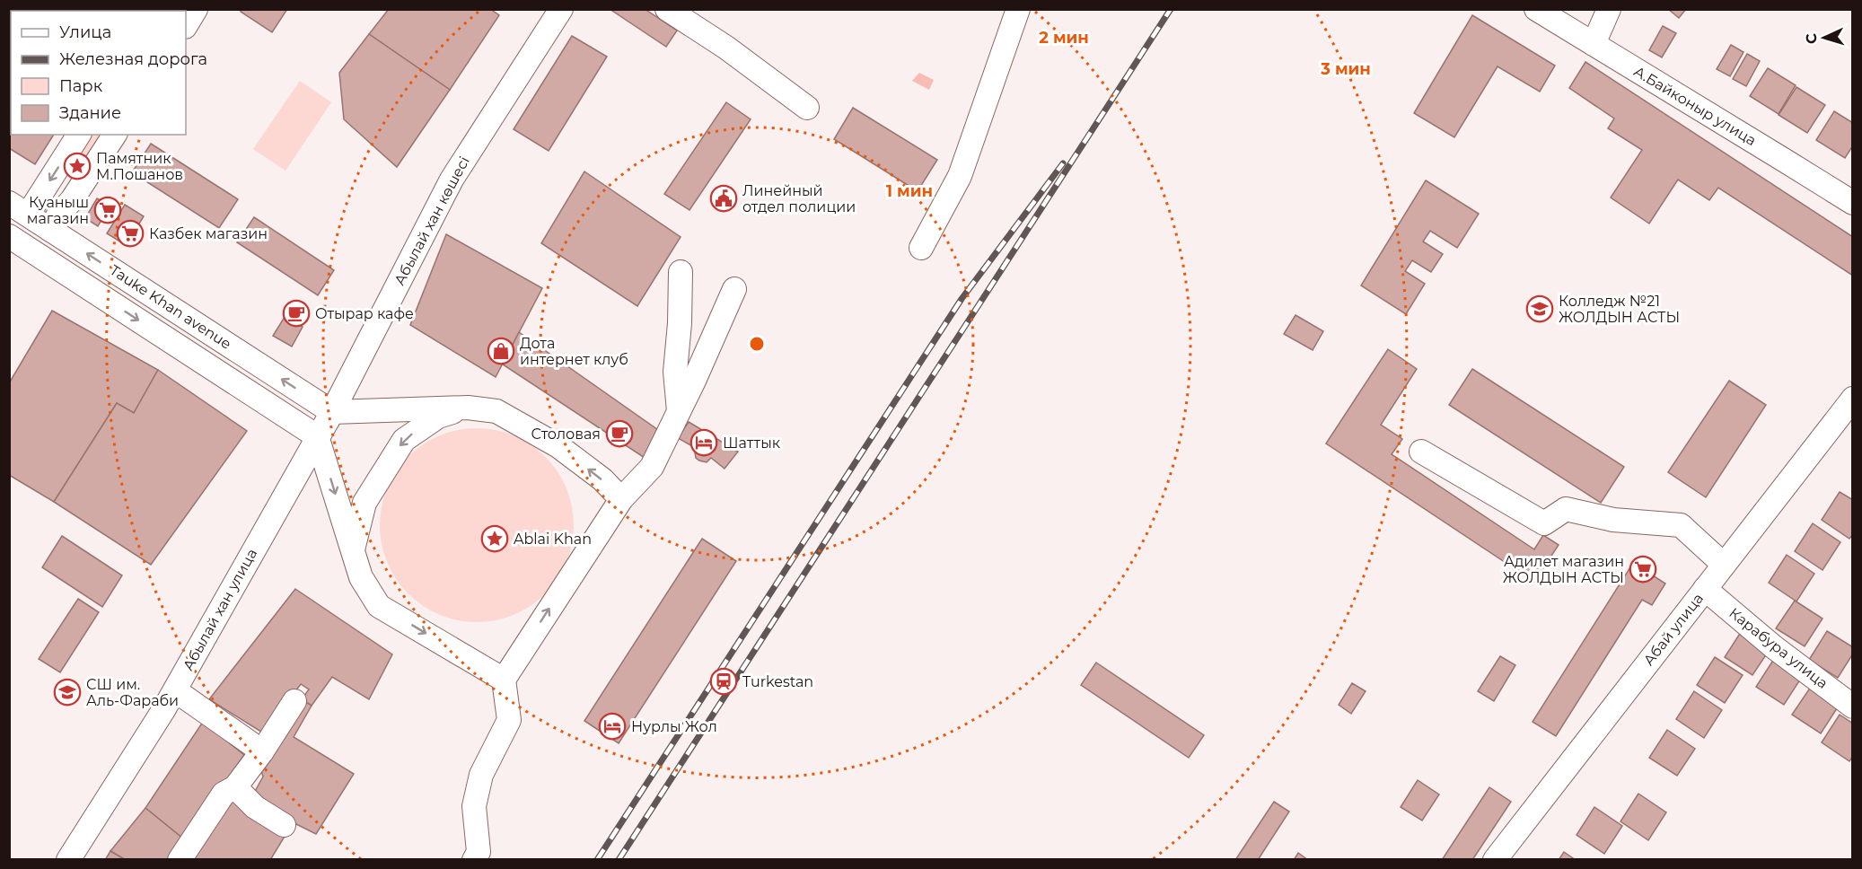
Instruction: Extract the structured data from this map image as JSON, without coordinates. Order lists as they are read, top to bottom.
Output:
{
  "streets": {
    "street": [
      "А.Байконыр улица",
      "Абылай хан көшесі",
      "Tauke Khan avenue",
      "Абылай хан улица",
      "Абай улица",
      "Карабура улица"
    ]
  },
  "crossings": [
    ["Абылай хан көшесі", "Tauke Khan avenue"],
    ["Абылай хан көшесі", "Абылай хан улица"],
    ["Tauke Khan avenue", "Абылай хан улица"],
    ["Абай улица", "Карабура улица"]
  ],
  "places": {
    "place": ["Памятник М.Пошанов", "Ablai Khan"],
    "public building": ["Линейный отдел полиции"],
    "supermarket": ["Куаныш магазин", "Казбек магазин", "Адилет магазин ЖОЛДЫН АСТЫ"],
    "school or university": ["Колледж №21 ЖОЛДЫН АСТЫ", "СШ им. Аль-Фараби"],
    "cafe": ["Отырар кафе", "Столовая"],
    "shop": ["Дота интернет клуб"],
    "hotel": ["Шаттык", "Нурлы Жол"],
    "station": ["Turkestan"]
  },
  "legend": [
    "Улица",
    "Железная дорога",
    "Парк",
    "Здание"
  ],
  "north": "left",
  "rings": ["2 мин", "3 мин", "1 мин"]
}
